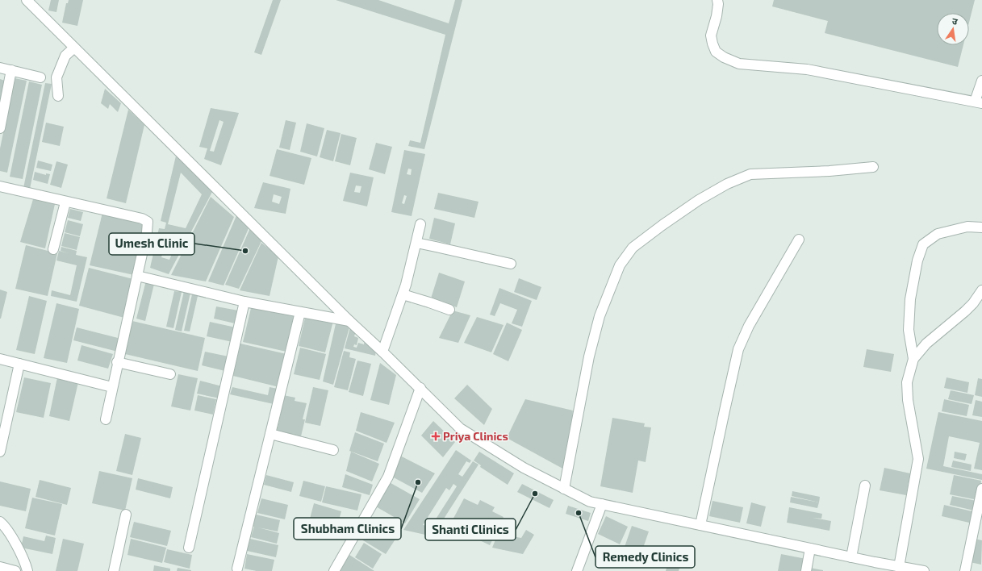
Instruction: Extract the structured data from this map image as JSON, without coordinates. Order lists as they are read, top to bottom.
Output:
{
  "places": {
    "other": [
      "Umesh Clinic",
      "Shubham Clinics",
      "Shanti Clinics",
      "Remedy Clinics"
    ],
    "health": ["Priya Clinics"]
  },
  "north": "top"
}
